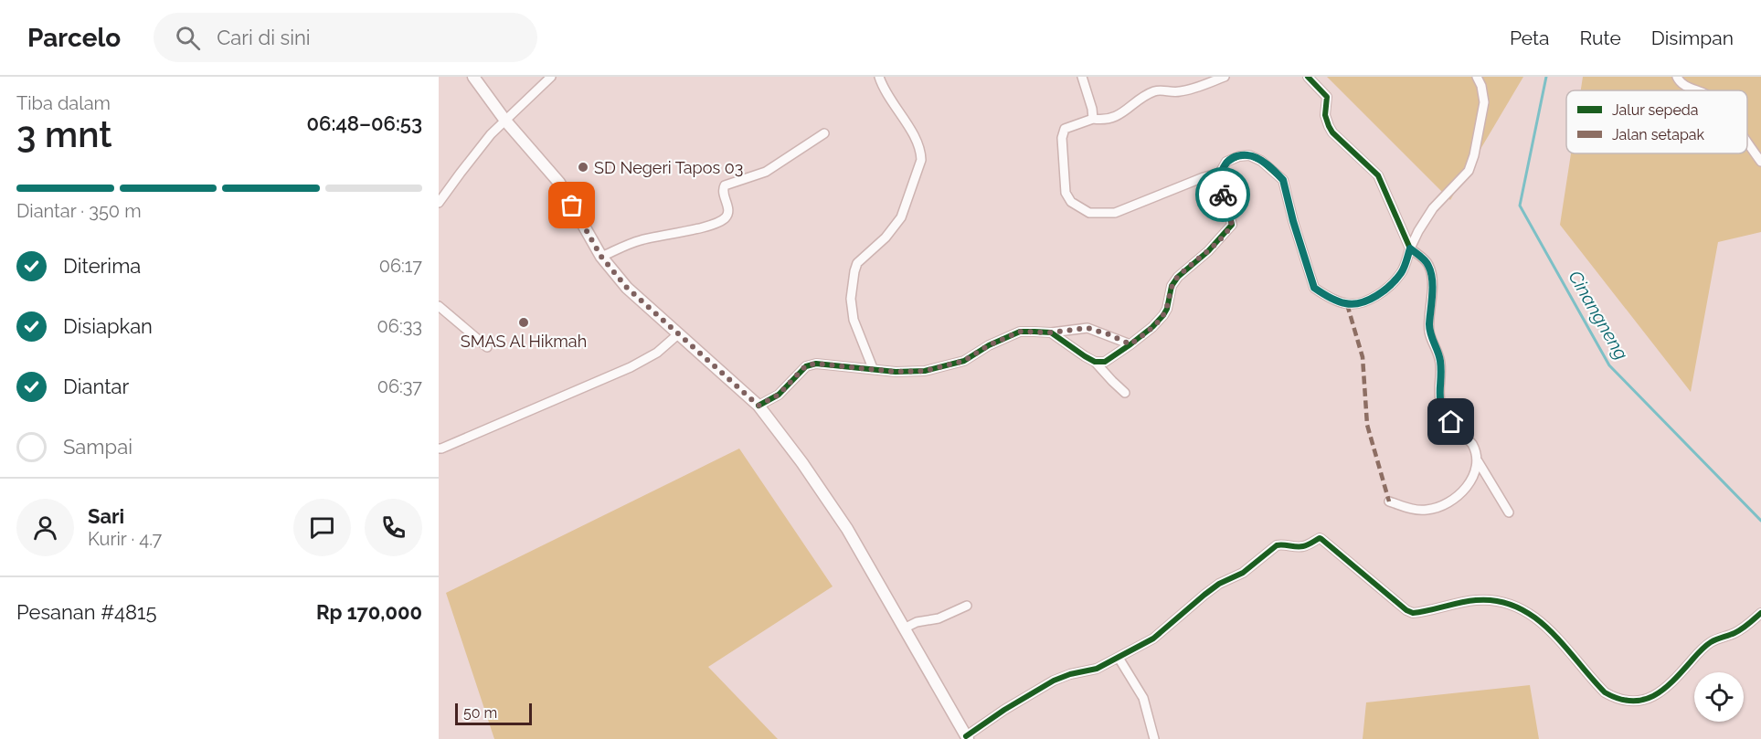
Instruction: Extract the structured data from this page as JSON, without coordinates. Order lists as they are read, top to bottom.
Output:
{
  "water": ["Cinangneng"],
  "places": ["SD Negeri Tapos 03", "SMAS Al Hikmah"],
  "legend": ["Jalur sepeda", "Jalan setapak"],
  "scale_bar": "50 m",
  "page": {
    "header": "Parcelo",
    "search": "Cari di sini",
    "nav": ["Peta", "Rute", "Disimpan"],
    "heading": ["3 mnt", "Tiba dalam", "06:48–06:53"],
    "panel": [
      "Sari",
      "Kurir · 4.7",
      "Pesanan #4815",
      "Rp 170,000"
    ],
    "bar": "Diantar · 350 m",
    "list": [
      ["Diterima", "06:17"],
      ["Disiapkan", "06:33"],
      ["Diantar", "06:37"],
      "Sampai"
    ],
    "scale": "50 m"
  }
}
